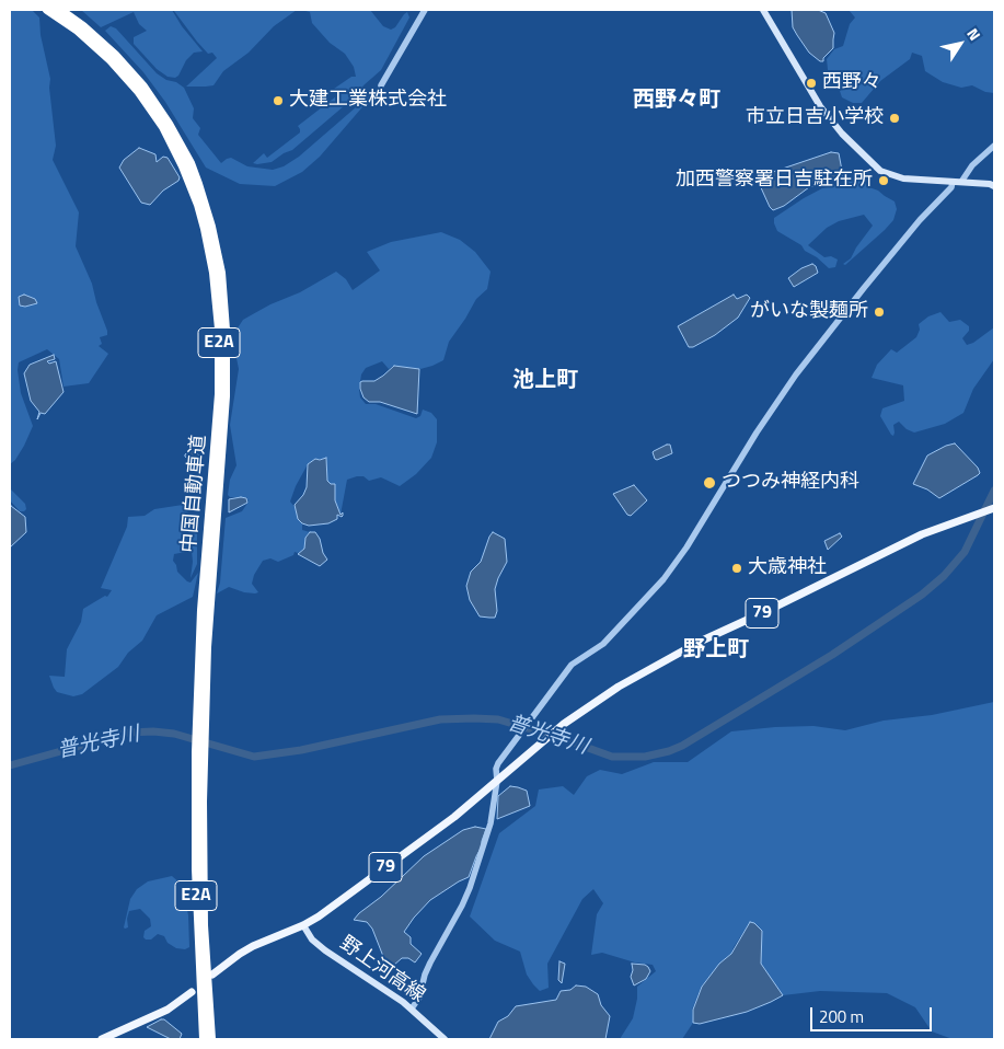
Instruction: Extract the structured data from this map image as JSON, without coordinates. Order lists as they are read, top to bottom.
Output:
{
  "streets": {
    "highway": ["E2A", "中国自動車道"],
    "main road": ["79", "野上河高線"]
  },
  "crossings": [
    ["79", "野上河高線"]
  ],
  "districts": ["西野々町", "池上町", "野上町"],
  "water": ["普光寺川"],
  "places": [
    "西野々",
    "大建工業株式会社",
    "市立日吉小学校",
    "加西警察署日吉駐在所",
    "がいな製麺所",
    "つつみ神経内科",
    "大歳神社"
  ],
  "scale_bar": "200 m",
  "north": "top right"
}
